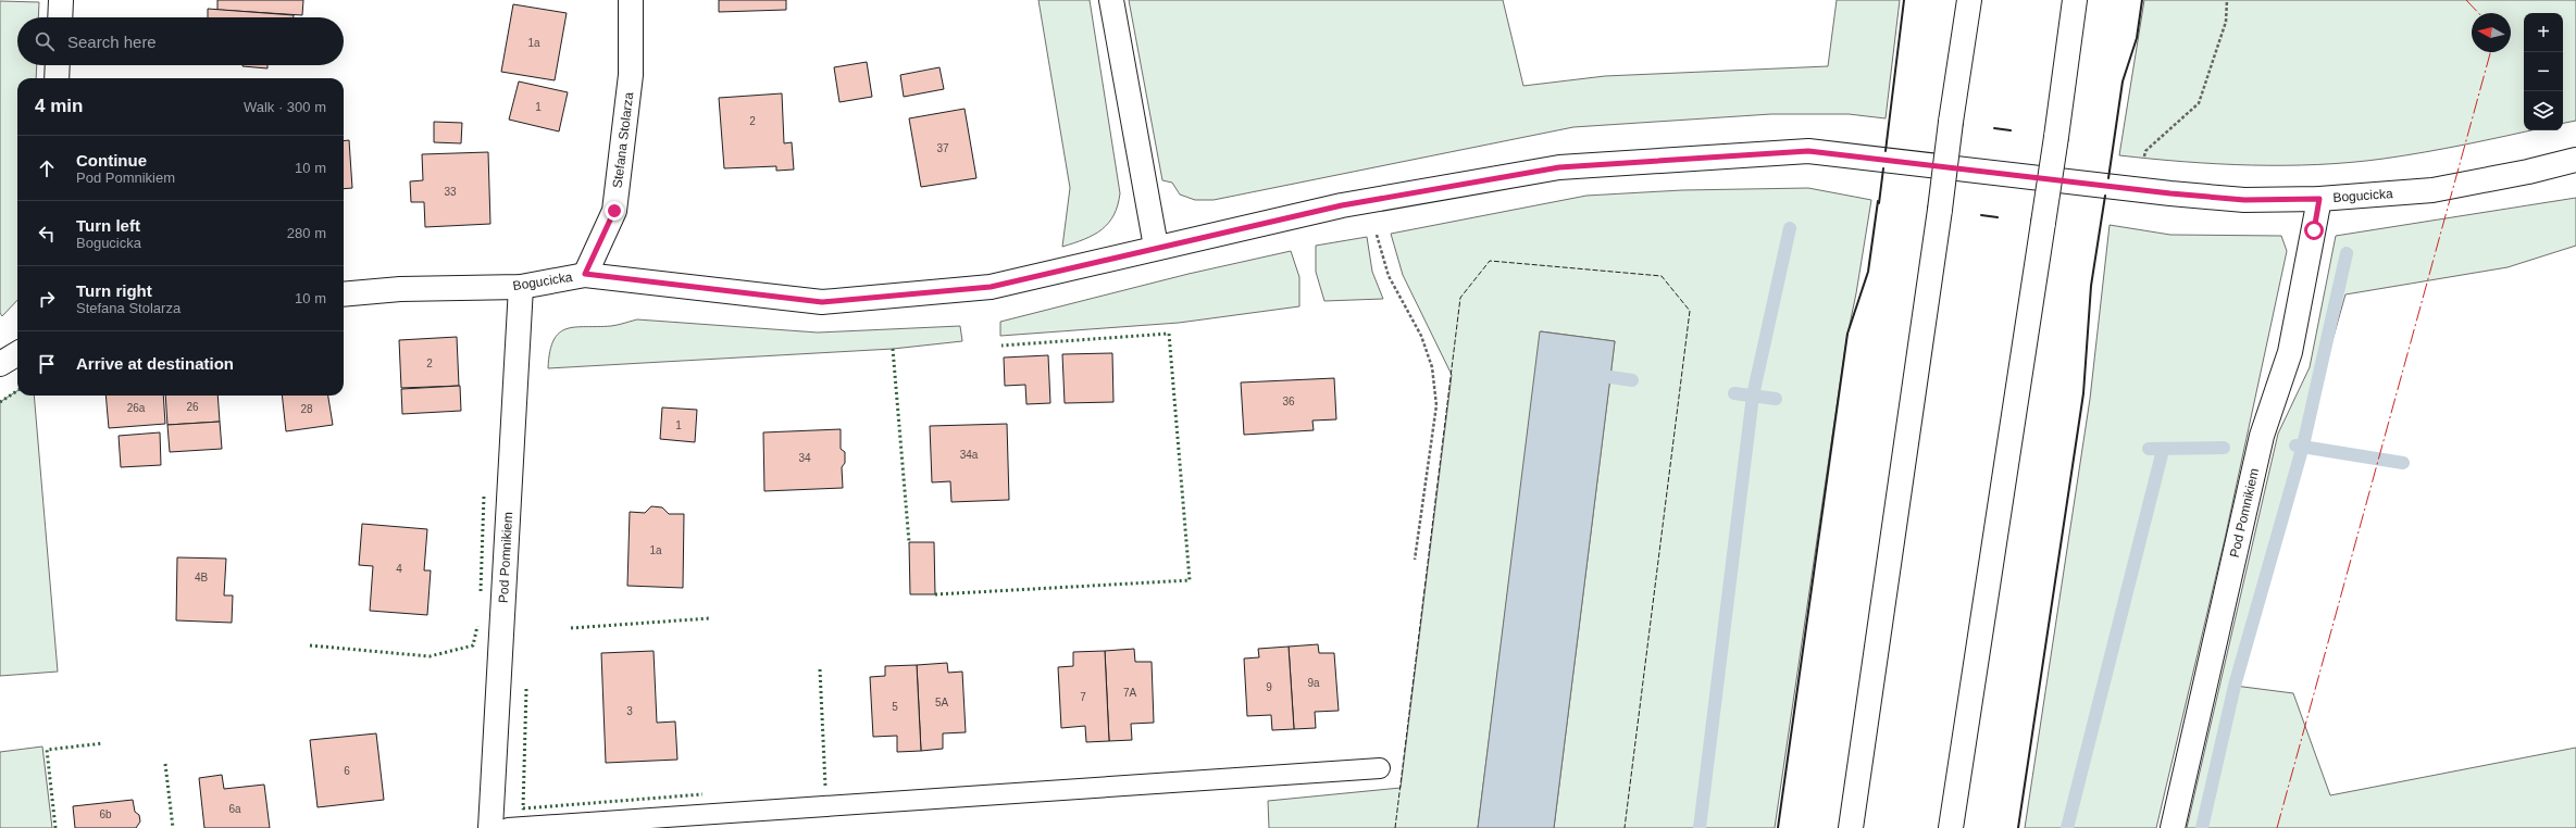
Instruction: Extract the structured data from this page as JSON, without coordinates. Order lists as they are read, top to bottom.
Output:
{
  "streets": {
    "main road": ["Stefana Stolarza", "Bogucicka", "Pod Pomnikiem"]
  },
  "crossings": [
    ["Stefana Stolarza", "Bogucicka"],
    ["Bogucicka", "Pod Pomnikiem"]
  ],
  "house_numbers": [
    "1a",
    "1",
    "2",
    "37",
    "33",
    "2",
    "36",
    "26",
    "26a",
    "28",
    "1",
    "34a",
    "34",
    "1a",
    "4",
    "4B",
    "9a",
    "9",
    "7A",
    "7",
    "5A",
    "5",
    "3",
    "6",
    "6a",
    "6b"
  ],
  "north": "left",
  "page": {
    "map_buttons": ["+", "−"],
    "search": "Search here",
    "heading": ["4 min", "Walk · 300 m"],
    "list": [
      ["Continue", "Pod Pomnikiem", "10 m"],
      ["Turn left", "Bogucicka", "280 m"],
      ["Turn right", "Stefana Stolarza", "10 m"],
      "Arrive at destination"
    ]
  }
}
